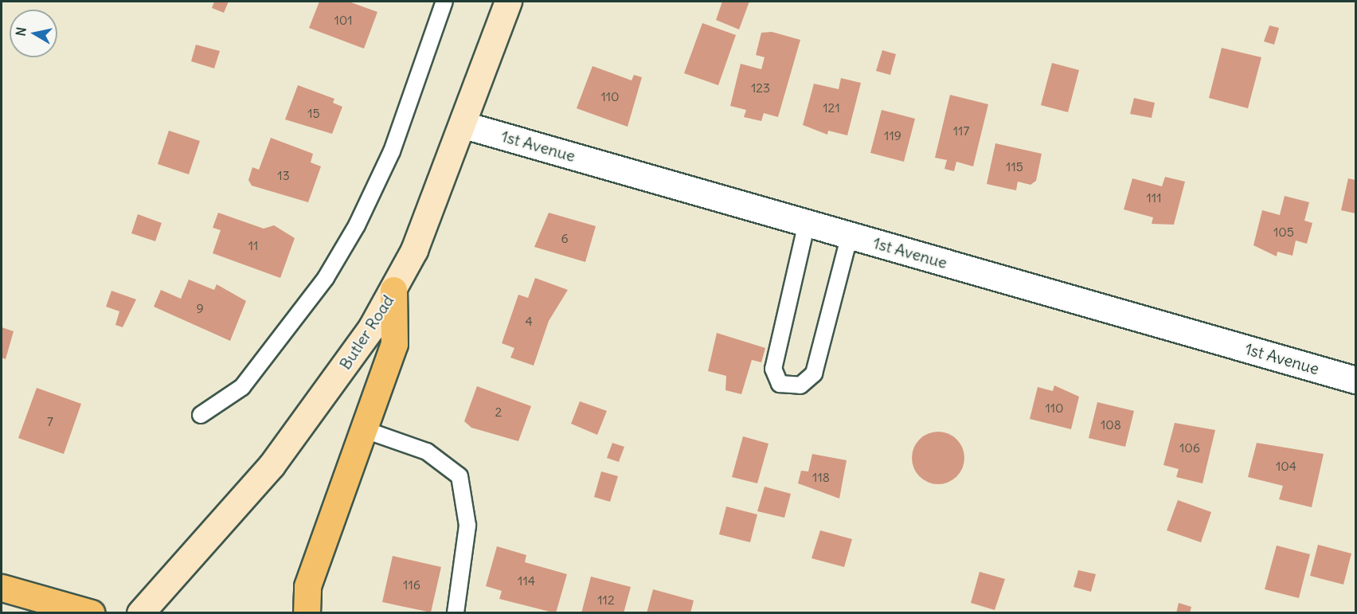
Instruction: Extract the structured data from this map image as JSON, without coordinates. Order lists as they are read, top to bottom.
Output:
{
  "streets": {
    "main road": ["Butler Road"],
    "street": ["1st Avenue"]
  },
  "crossings": [
    ["1st Avenue", "Butler Road"]
  ],
  "house_numbers": [
    "101",
    "123",
    "110",
    "121",
    "15",
    "117",
    "119",
    "115",
    "13",
    "111",
    "105",
    "6",
    "11",
    "9",
    "4",
    "110",
    "2",
    "7",
    "108",
    "106",
    "104",
    "118",
    "114",
    "116",
    "112"
  ],
  "north": "left"
}
